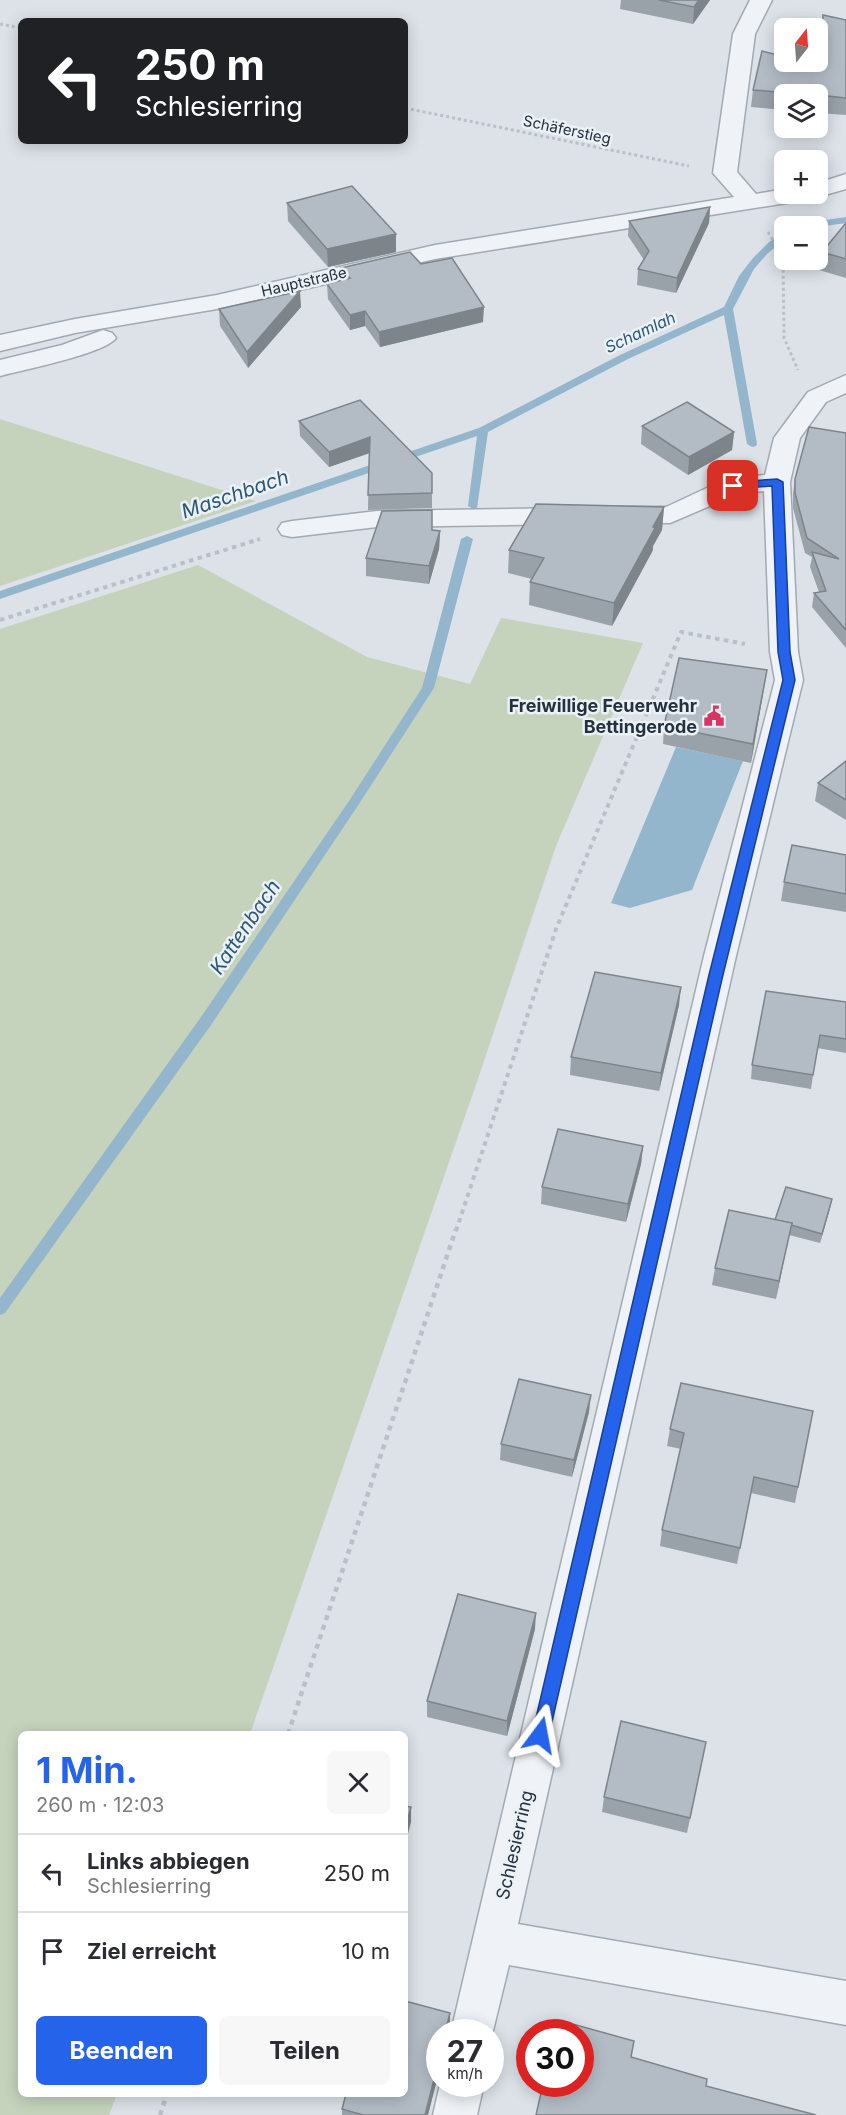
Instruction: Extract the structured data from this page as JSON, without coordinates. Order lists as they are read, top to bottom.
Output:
{
  "streets": {
    "street": ["Hauptstraße", "Schlesierring"],
    "path": ["Schäferstieg"]
  },
  "water": ["Schamlah", "Maschbach", "Kattenbach"],
  "places": {
    "public building": ["Freiwillige Feuerwehr Bettingerode"]
  },
  "north": "top",
  "page": {
    "map_buttons": ["+", "−"],
    "turn": ["250 m", "Schlesierring"],
    "heading": ["1 Min.", "260 m · 12:03"],
    "list": [
      {
        "name": "Links abbiegen",
        "note": "Schlesierring",
        "value": "250 m"
      },
      {
        "name": "Ziel erreicht",
        "value": "10 m"
      }
    ],
    "buttons": ["Beenden", "Teilen"],
    "speed": "27 km/h",
    "limit": "30"
  }
}
